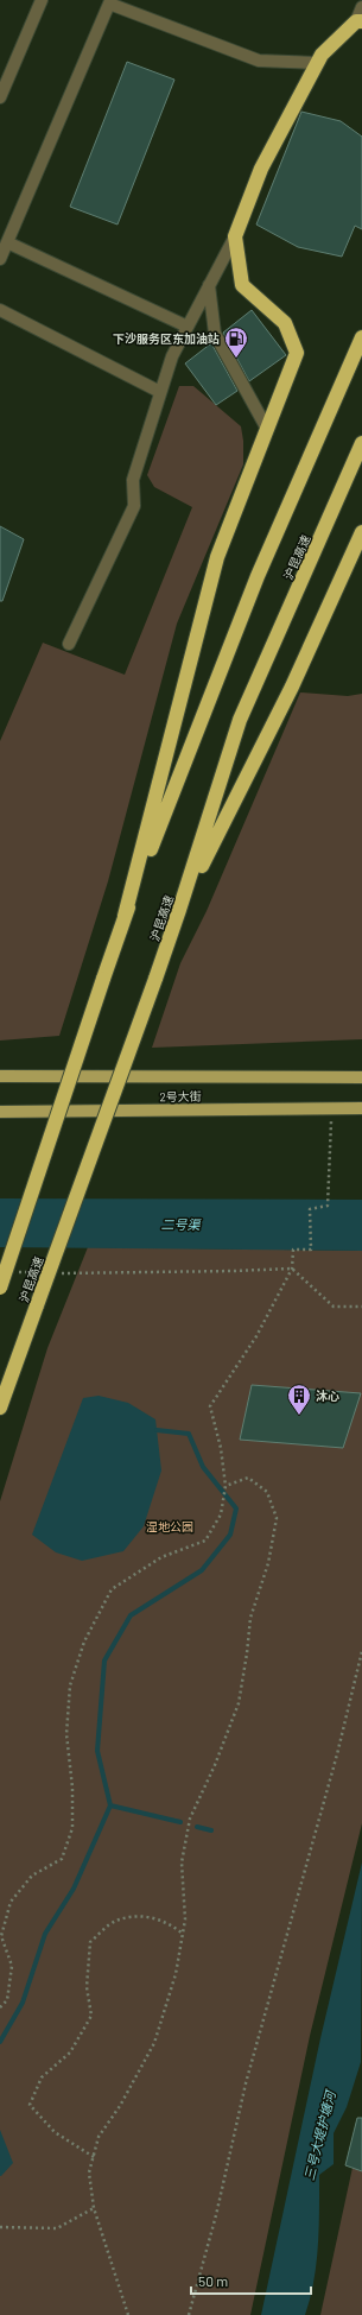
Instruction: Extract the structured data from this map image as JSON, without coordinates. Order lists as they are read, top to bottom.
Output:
{
  "streets": {
    "highway": ["沪昆高速"],
    "main road": ["2号大街"]
  },
  "water": ["二号渠", "三号大堤护塘河"],
  "parks": ["湿地公园"],
  "places": {
    "fuel station": ["下沙服务区东加油站"],
    "building": ["沐心"]
  },
  "scale_bar": "50 m"
}
